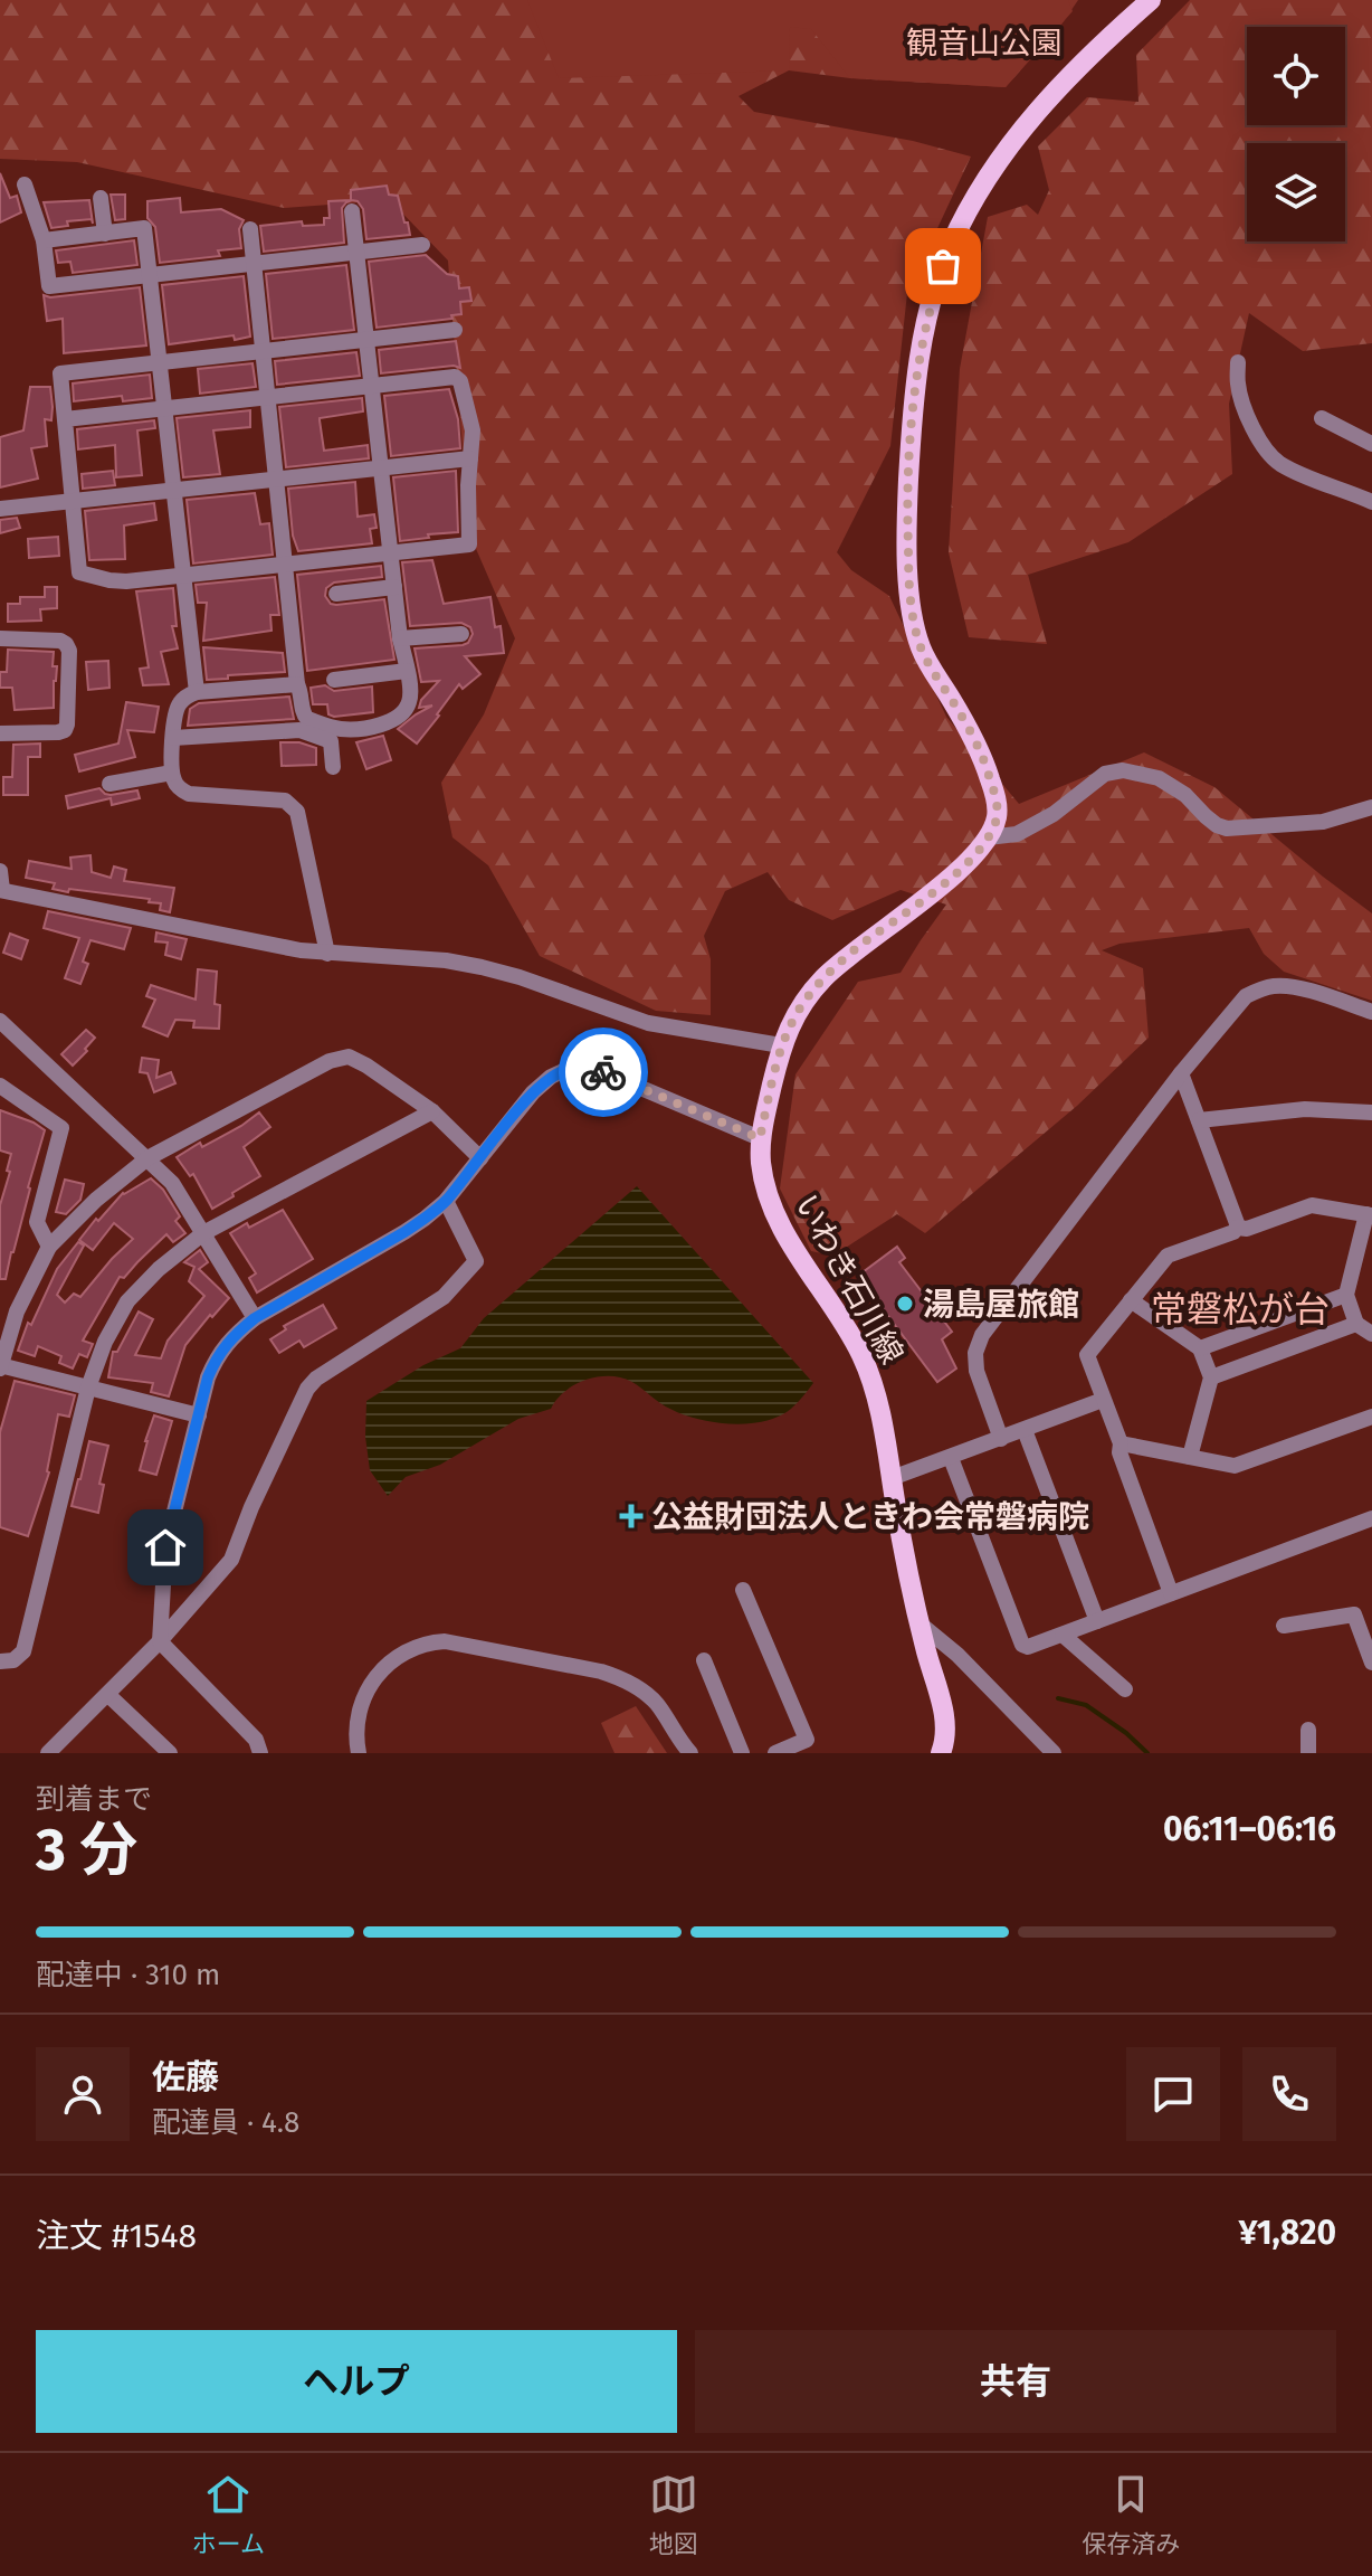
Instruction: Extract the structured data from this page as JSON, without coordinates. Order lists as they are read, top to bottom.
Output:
{
  "streets": {
    "main road": ["いわき石川線"]
  },
  "districts": ["常磐松が台"],
  "parks": ["観音山公園"],
  "places": {
    "other": ["湯島屋旅館"],
    "health": ["公益財団法人ときわ会常磐病院"]
  },
  "page": {
    "heading": ["3 分", "到着まで", "06:11–06:16"],
    "panel": [
      "佐藤",
      "配達員 · 4.8",
      "注文 #1548",
      "¥1,820"
    ],
    "bar": "配達中 · 310 m",
    "buttons": ["ヘルプ", "共有"],
    "tabs": ["ホーム", "地図", "保存済み"]
  }
}
